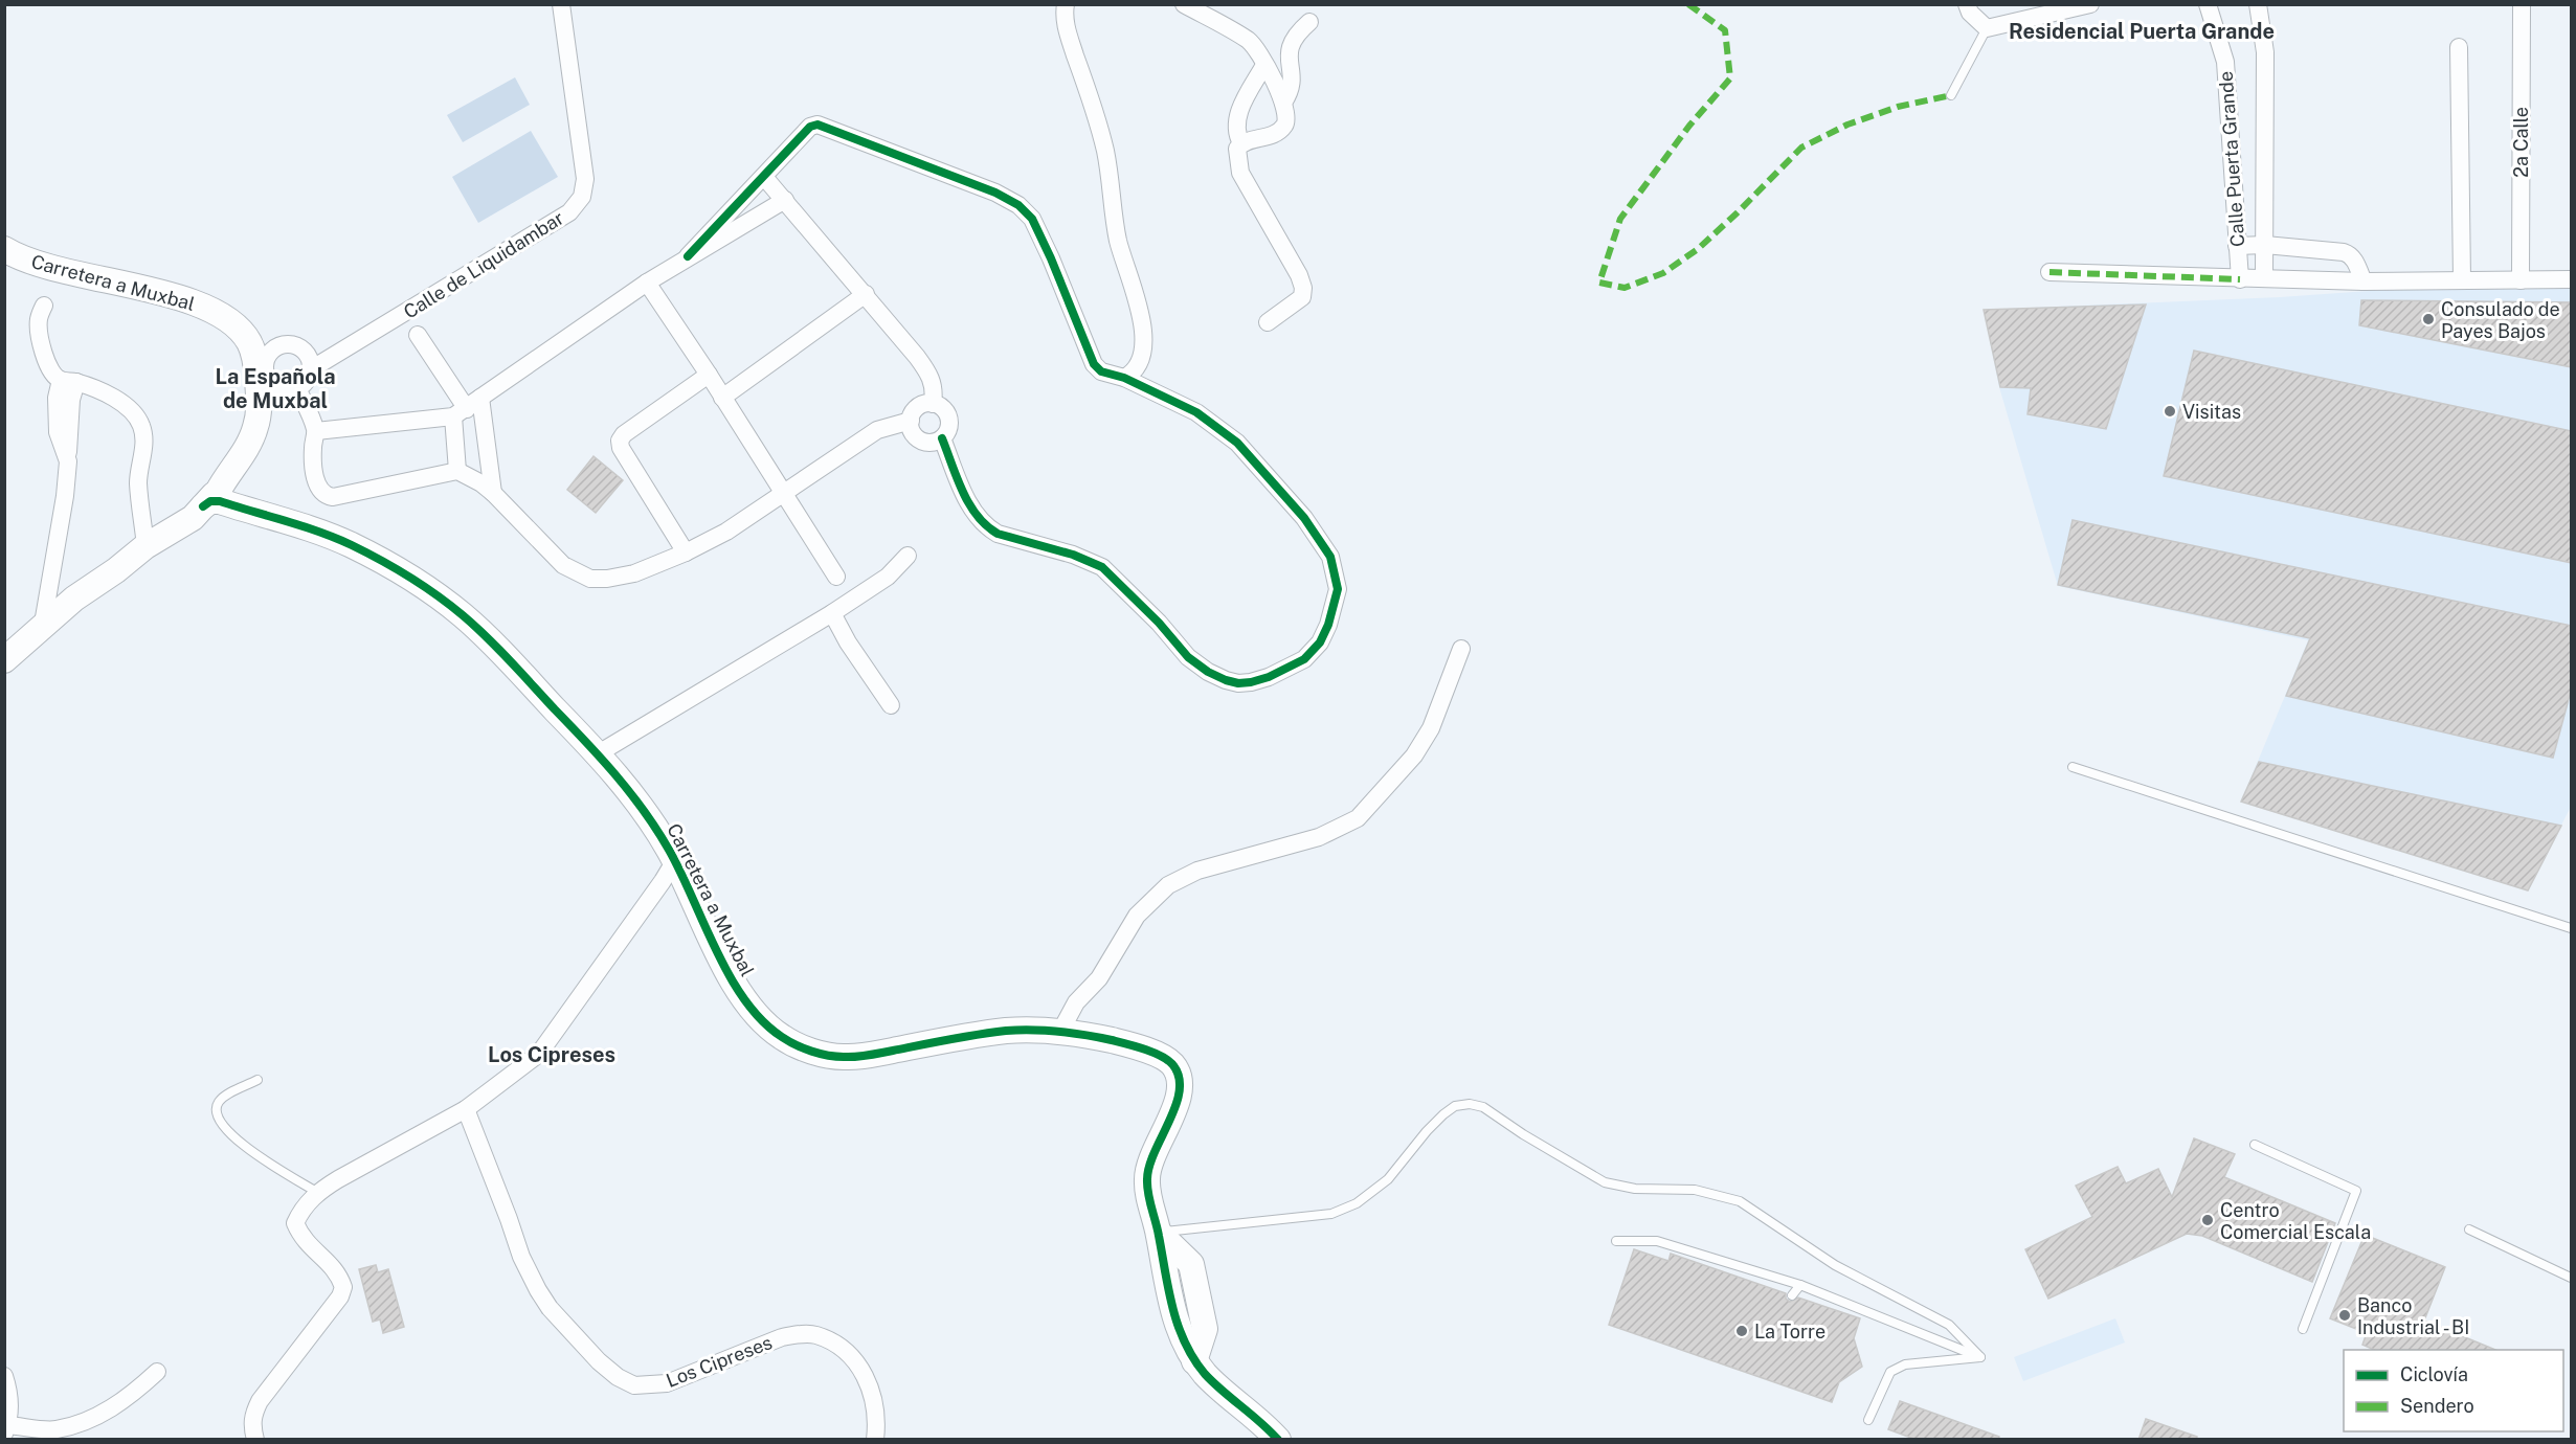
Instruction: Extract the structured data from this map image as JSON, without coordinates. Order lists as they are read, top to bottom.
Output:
{
  "streets": {
    "street": [
      "2a Calle",
      "Calle Puerta Grande",
      "Calle de Liquidambar",
      "Carretera a Muxbal",
      "Los Cipreses"
    ]
  },
  "crossings": [
    ["Calle de Liquidambar", "Carretera a Muxbal"]
  ],
  "districts": ["Residencial Puerta Grande", "La Española de Muxbal", "Los Cipreses"],
  "places": [
    "Consulado de Payes Bajos",
    "Visitas",
    "Centro Comercial Escala",
    "Banco Industrial - BI",
    "La Torre"
  ],
  "legend": ["Ciclovía", "Sendero"]
}
